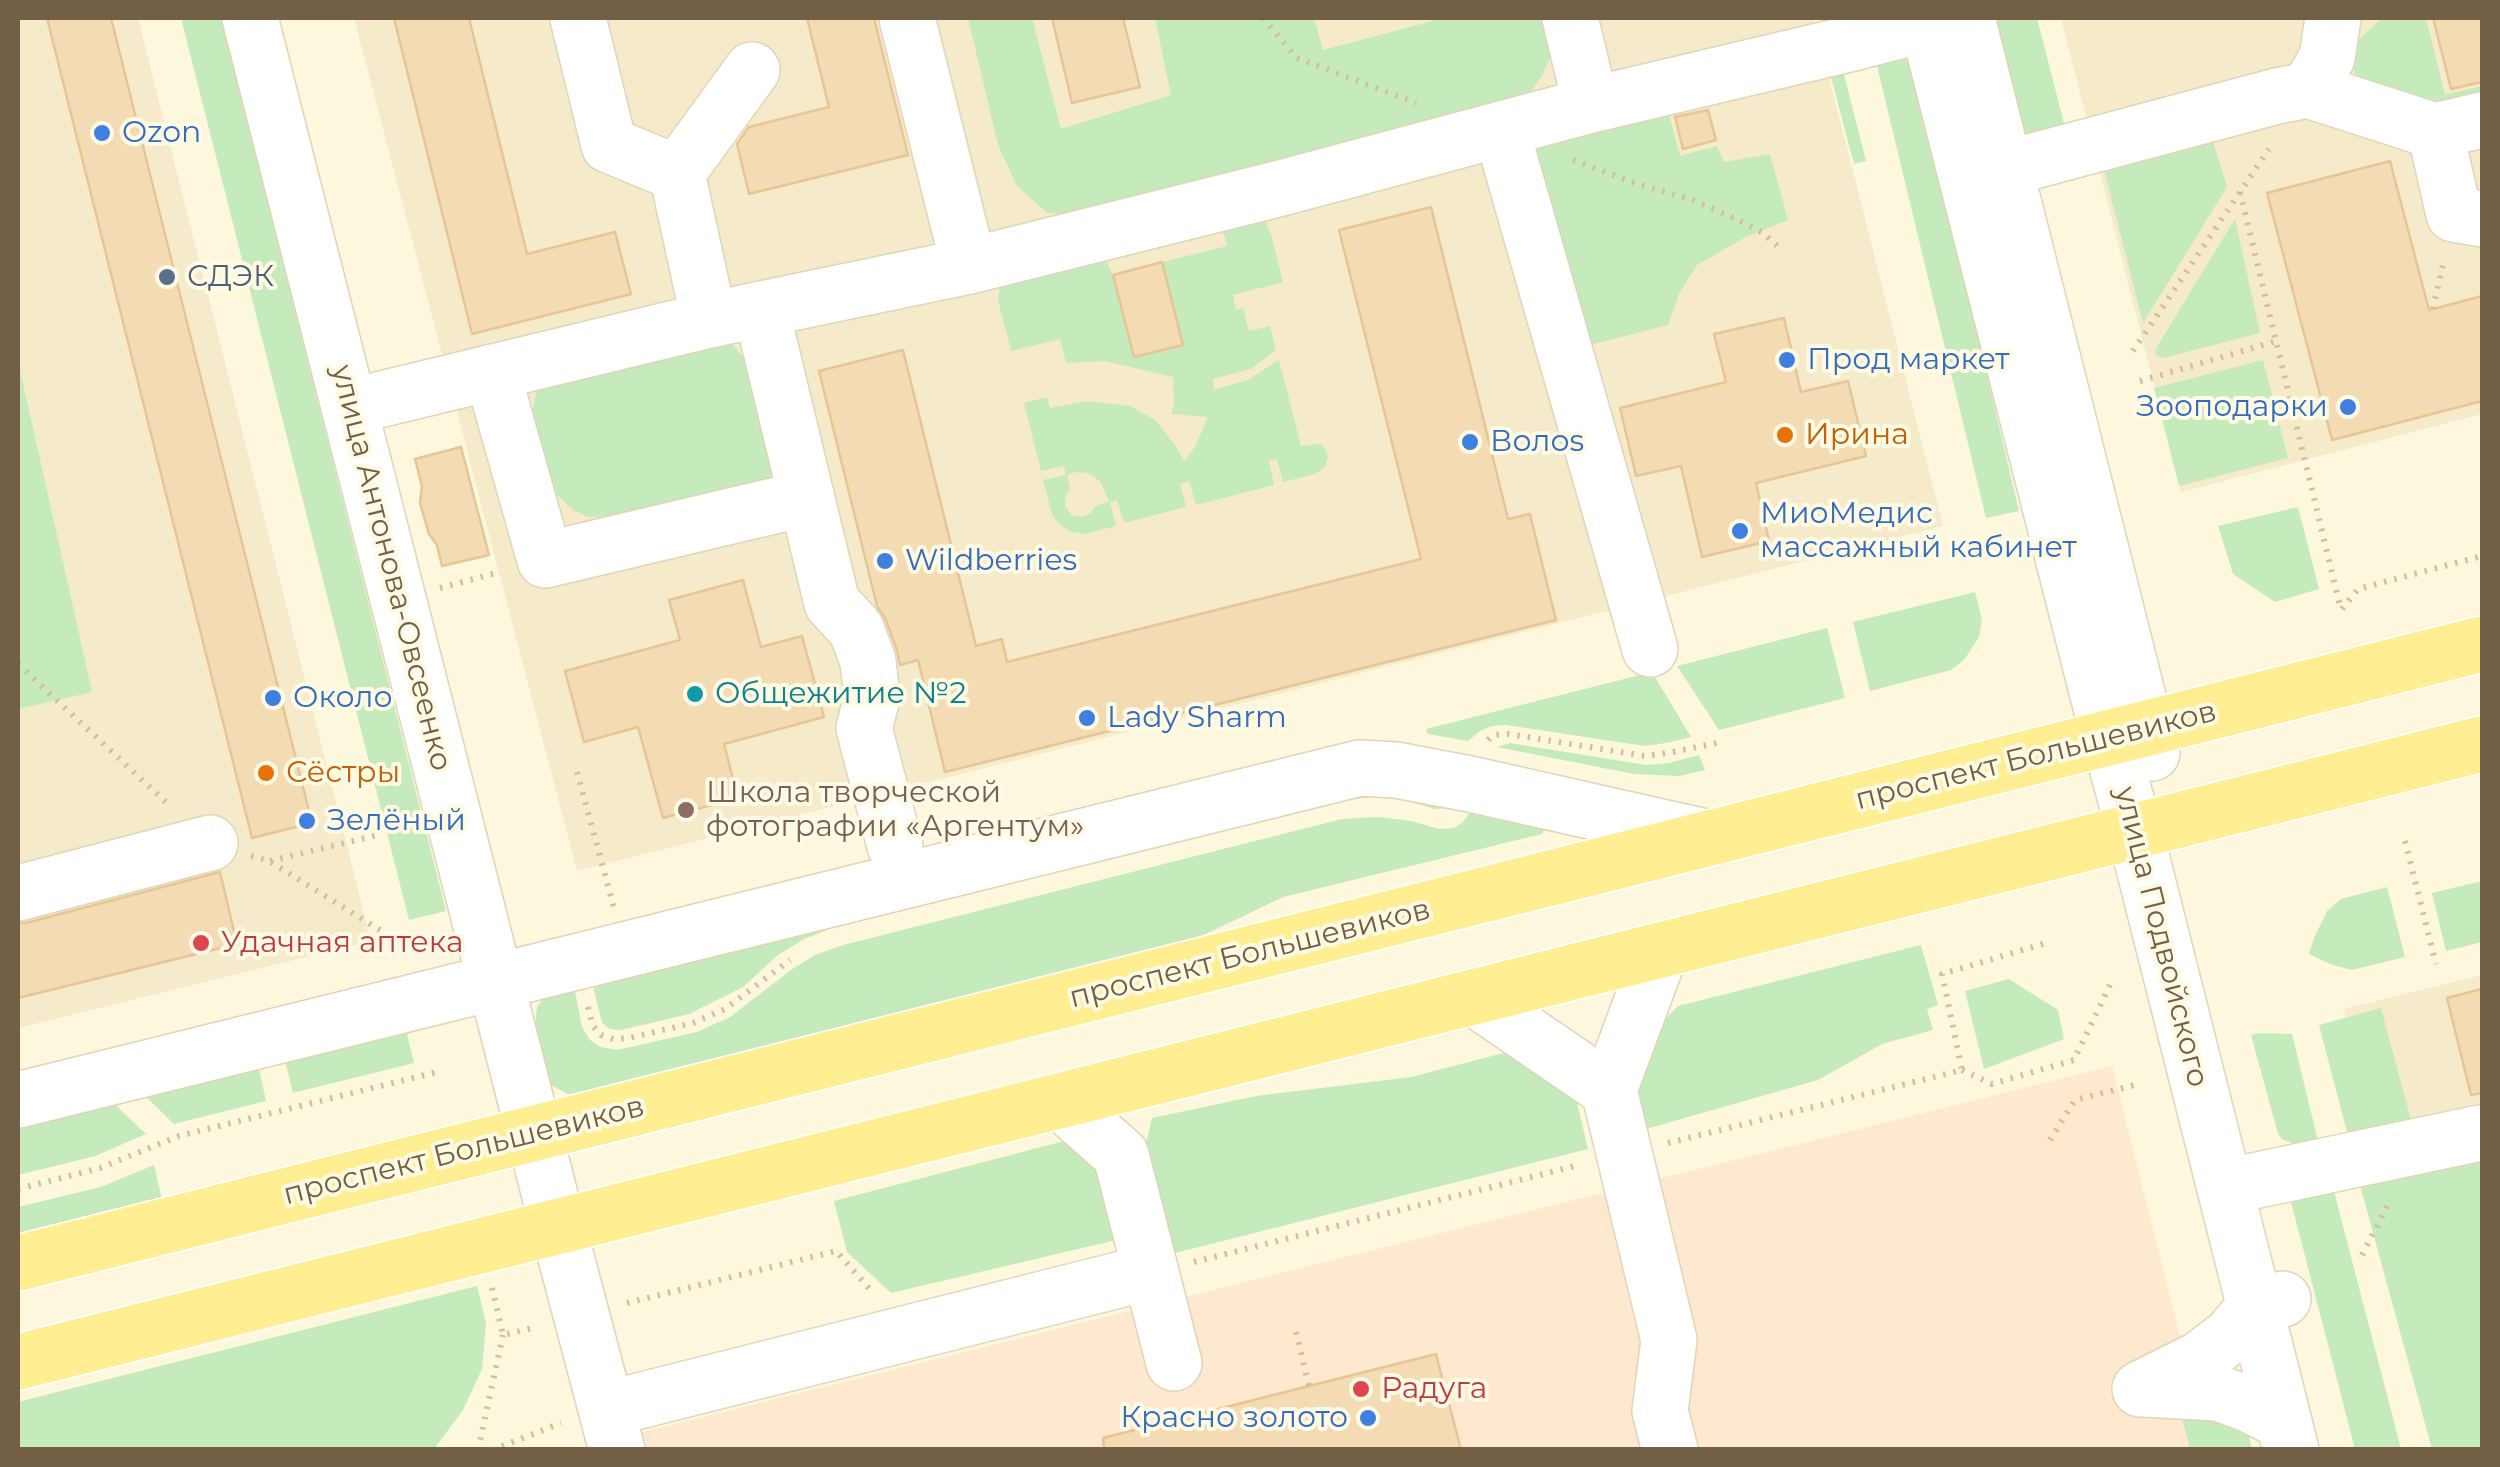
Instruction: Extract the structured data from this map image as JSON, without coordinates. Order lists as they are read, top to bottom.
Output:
{
  "streets": {
    "main road": ["проспект Большевиков"],
    "street": ["улица Антонова-Овсеенко", "улица Подвойского"]
  },
  "crossings": [
    ["улица Антонова-Овсеенко", "проспект Большевиков"],
    ["проспект Большевиков", "улица Подвойского"]
  ],
  "places": [
    "Ozon",
    "СДЭК",
    "Прод маркет",
    "Зооподарки",
    "Ирина",
    "Волоs",
    "МиоМедис массажный кабинет",
    "Wildberries",
    "Общежитие №2",
    "Около",
    "Lady Sharm",
    "Сёстры",
    "Школа творческой фотографии «Аргентум»",
    "Зелёный",
    "Удачная аптека",
    "Радуга",
    "Красно золото"
  ]
}
